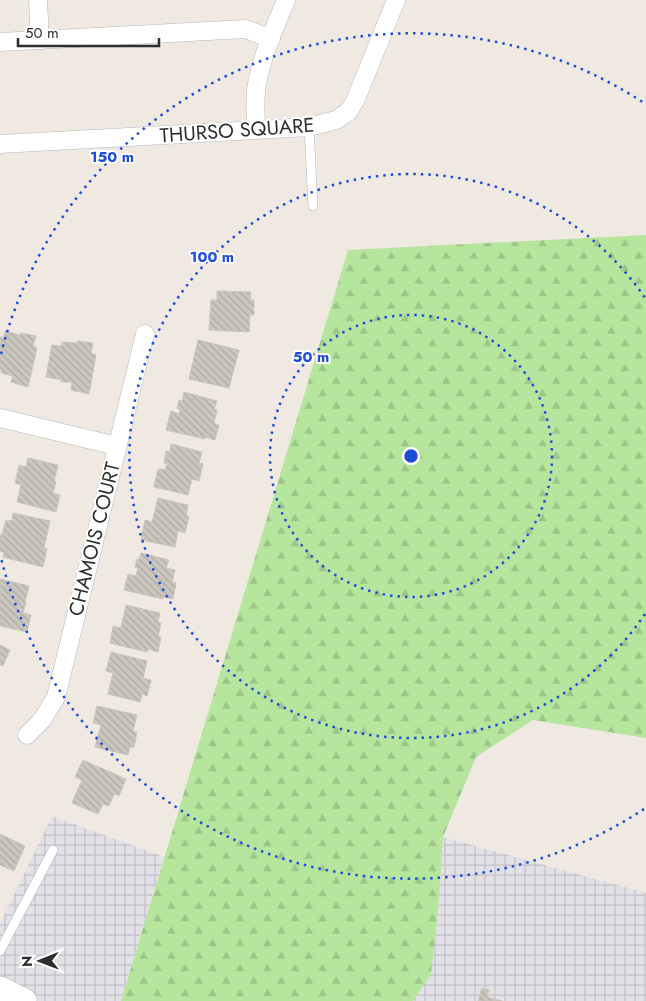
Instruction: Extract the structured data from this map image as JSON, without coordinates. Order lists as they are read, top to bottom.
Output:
{
  "streets": {
    "street": ["THURSO SQUARE", "CHAMOIS COURT"]
  },
  "scale_bar": "50 m",
  "north": "left",
  "rings": ["150 m", "100 m", "50 m"]
}
